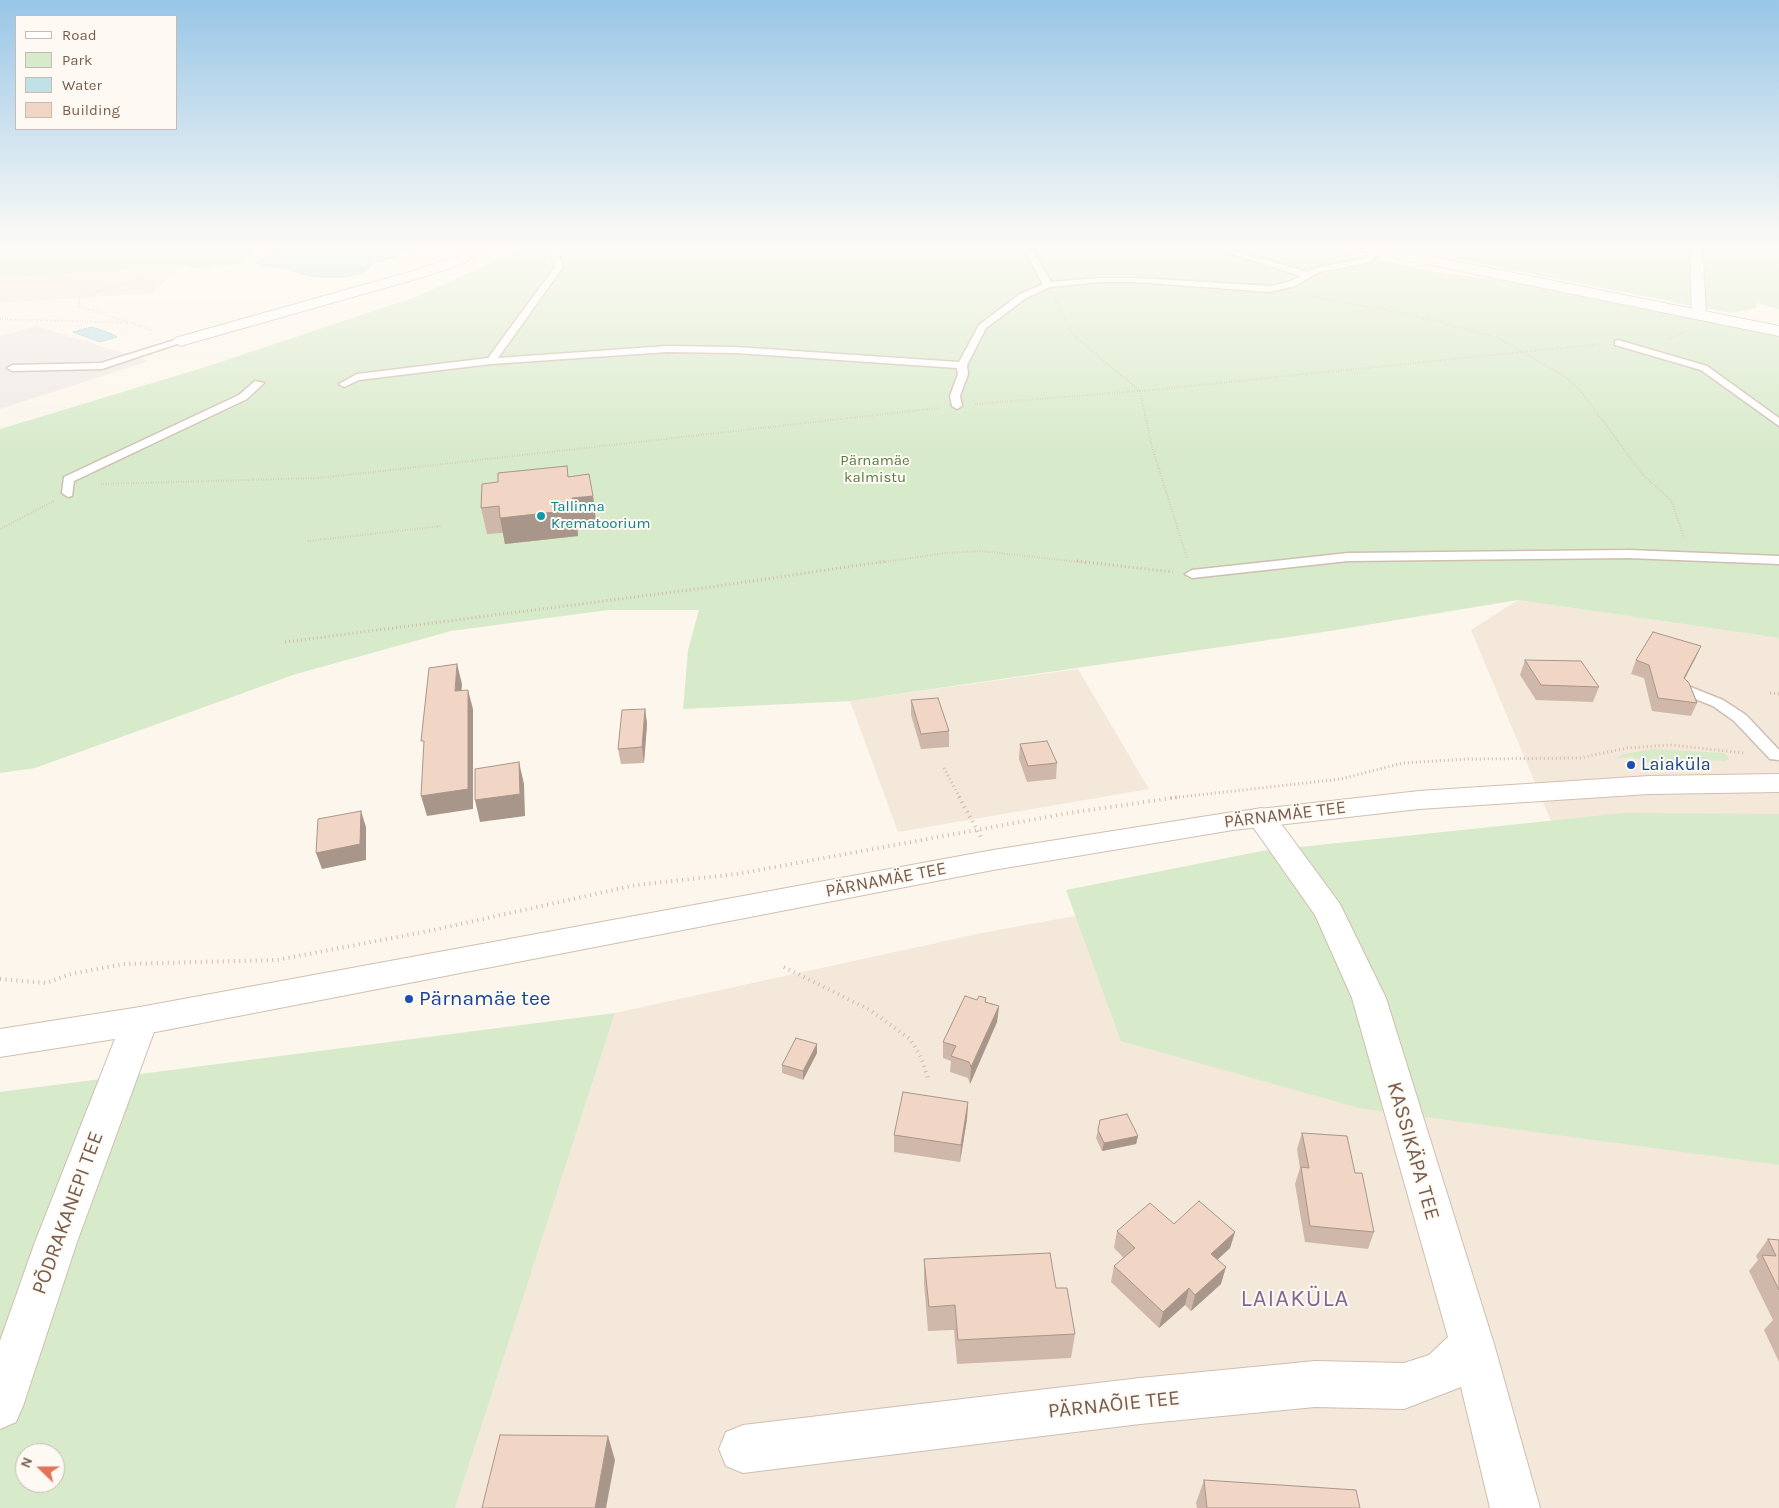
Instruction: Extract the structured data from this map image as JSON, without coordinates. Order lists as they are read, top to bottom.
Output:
{
  "streets": {
    "street": [
      "PÄRNAMÄE TEE",
      "KASSIKÄPA TEE",
      "PÕDRAKANEPI TEE",
      "PÄRNAÕIE TEE"
    ]
  },
  "crossings": [
    ["PÄRNAMÄE TEE", "KASSIKÄPA TEE"],
    ["PÄRNAMÄE TEE", "PÕDRAKANEPI TEE"],
    ["KASSIKÄPA TEE", "PÄRNAÕIE TEE"]
  ],
  "districts": ["LAIAKÜLA"],
  "parks": ["Pärnamäe kalmistu"],
  "places": ["Tallinna Krematoorium", "Laiaküla", "Pärnamäe tee"],
  "legend": [
    "Road",
    "Park",
    "Water",
    "Building"
  ],
  "north": "left"
}
